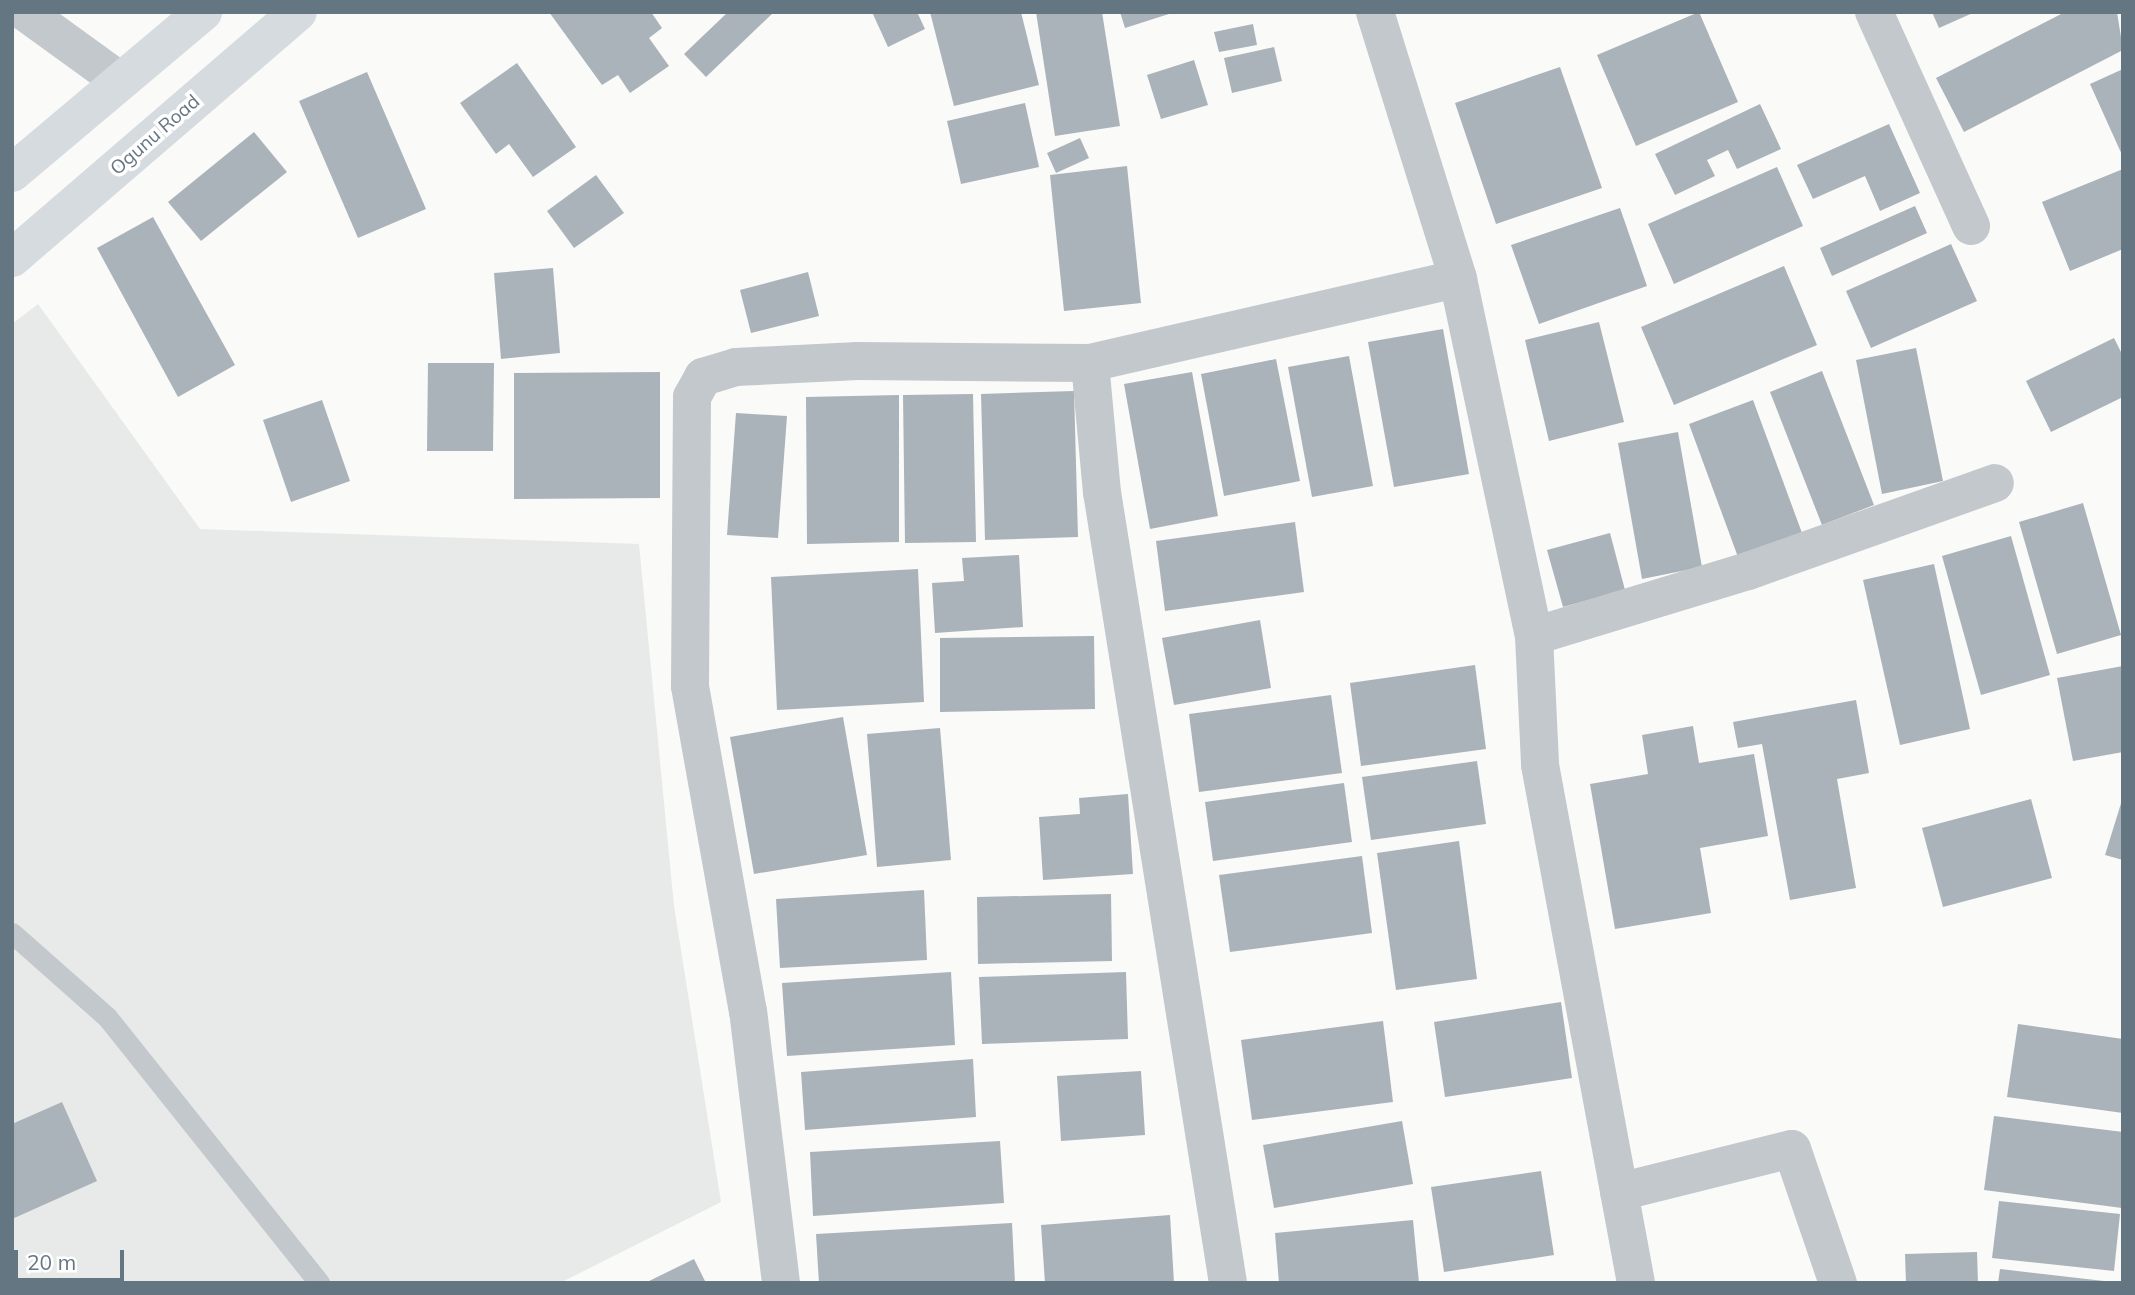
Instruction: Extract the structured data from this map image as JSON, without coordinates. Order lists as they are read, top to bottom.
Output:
{
  "streets": {
    "main road": ["Ogunu Road"]
  },
  "scale_bar": "20 m"
}
